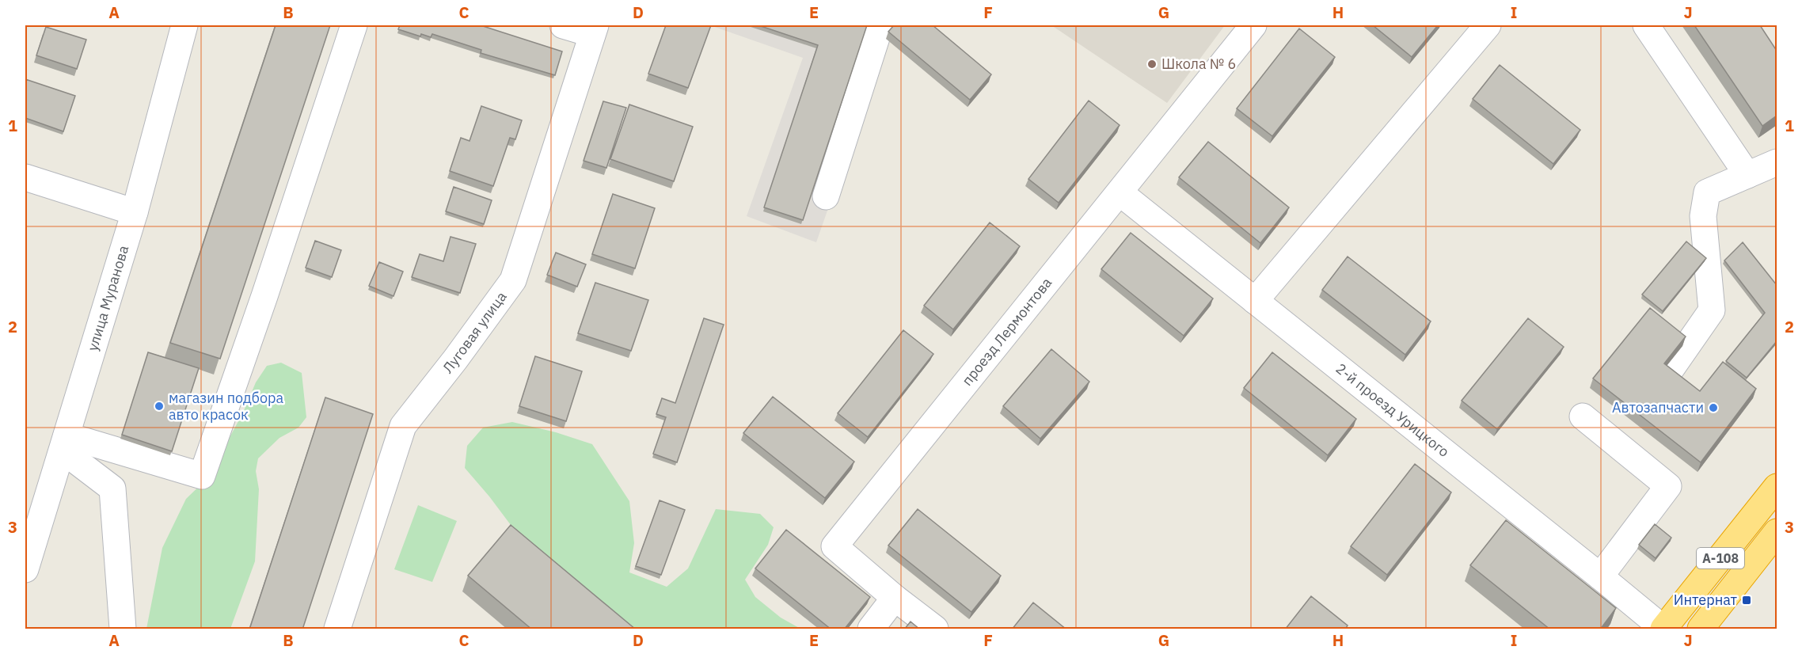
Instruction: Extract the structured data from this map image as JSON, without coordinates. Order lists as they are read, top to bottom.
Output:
{
  "streets": {
    "highway": ["А-108"],
    "street": [
      "улица Муранова",
      "Луговая улица",
      "проезд Лермонтова",
      "2-й проезд Урицкого"
    ]
  },
  "crossings": [
    ["проезд Лермонтова", "2-й проезд Урицкого"],
    ["2-й проезд Урицкого", "А-108"]
  ],
  "places": {
    "other": ["Школа № 6", "магазин подбора авто красок", "Автозапчасти"],
    "transit": ["Интернат"]
  },
  "grid": {
    "columns": [
      "A",
      "B",
      "C",
      "D",
      "E",
      "F",
      "G",
      "H",
      "I",
      "J"
    ],
    "rows": ["1", "2", "3"]
  }
}
